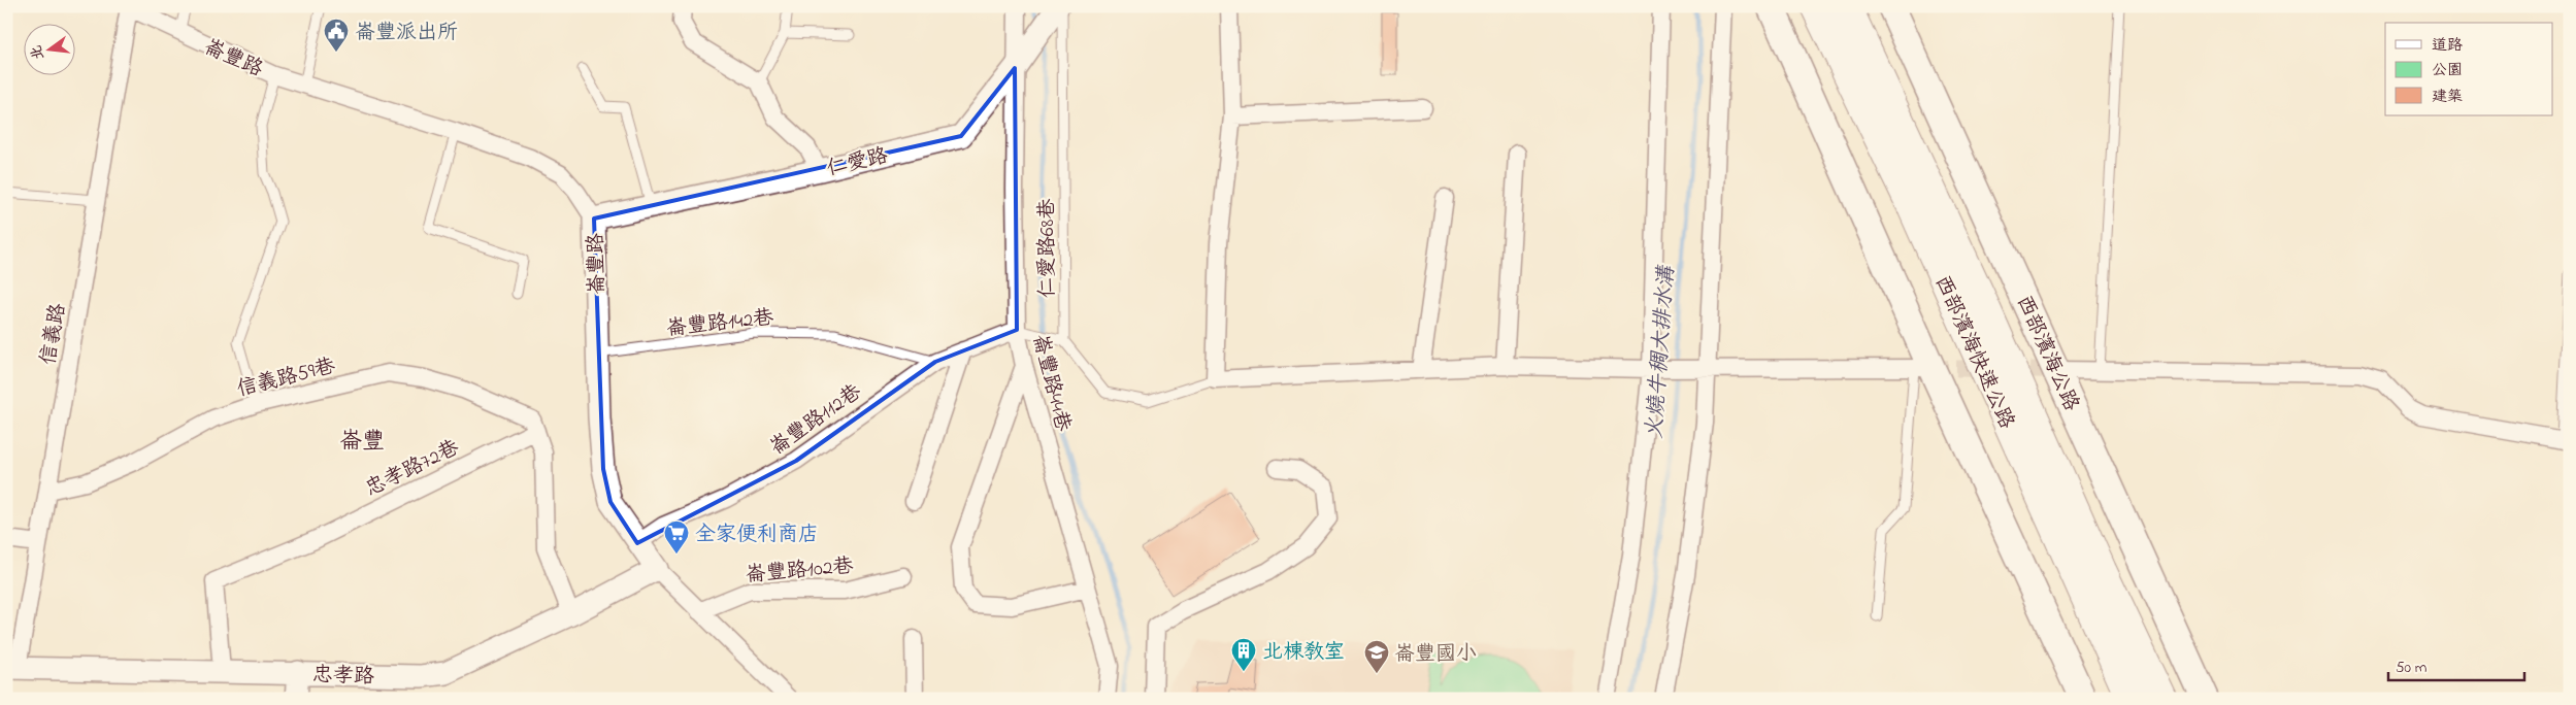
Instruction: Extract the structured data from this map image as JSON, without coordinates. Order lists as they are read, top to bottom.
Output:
{
  "streets": {
    "highway": ["西部濱海快速公路"],
    "main road": ["西部濱海公路"],
    "street": [
      "崙豐路",
      "仁愛路",
      "信義路",
      "信義路59巷",
      "崙豐路44巷",
      "崙豐路112巷",
      "忠孝路72巷",
      "崙豐路102巷",
      "忠孝路"
    ],
    "lane": ["仁愛路68巷", "崙豐路142巷"]
  },
  "crossings": [
    ["崙豐路", "仁愛路"],
    ["崙豐路", "崙豐路142巷"],
    ["崙豐路", "信義路"],
    ["崙豐路", "崙豐路112巷"],
    ["崙豐路", "崙豐路102巷"],
    ["崙豐路", "忠孝路"],
    ["仁愛路", "崙豐路44巷"],
    ["崙豐路142巷", "崙豐路112巷"],
    ["信義路", "信義路59巷"],
    ["信義路", "忠孝路"],
    ["信義路59巷", "忠孝路72巷"],
    ["崙豐路44巷", "崙豐路112巷"],
    ["忠孝路72巷", "忠孝路"]
  ],
  "districts": ["崙豐"],
  "water": ["火燒牛稠大排水溝"],
  "places": {
    "public building": ["崙豐派出所"],
    "supermarket": ["全家便利商店"],
    "building": ["北棟教室"],
    "school or university": ["崙豐國小"]
  },
  "legend": ["道路", "公園", "建築"],
  "scale_bar": "50 m",
  "north": "left"
}
